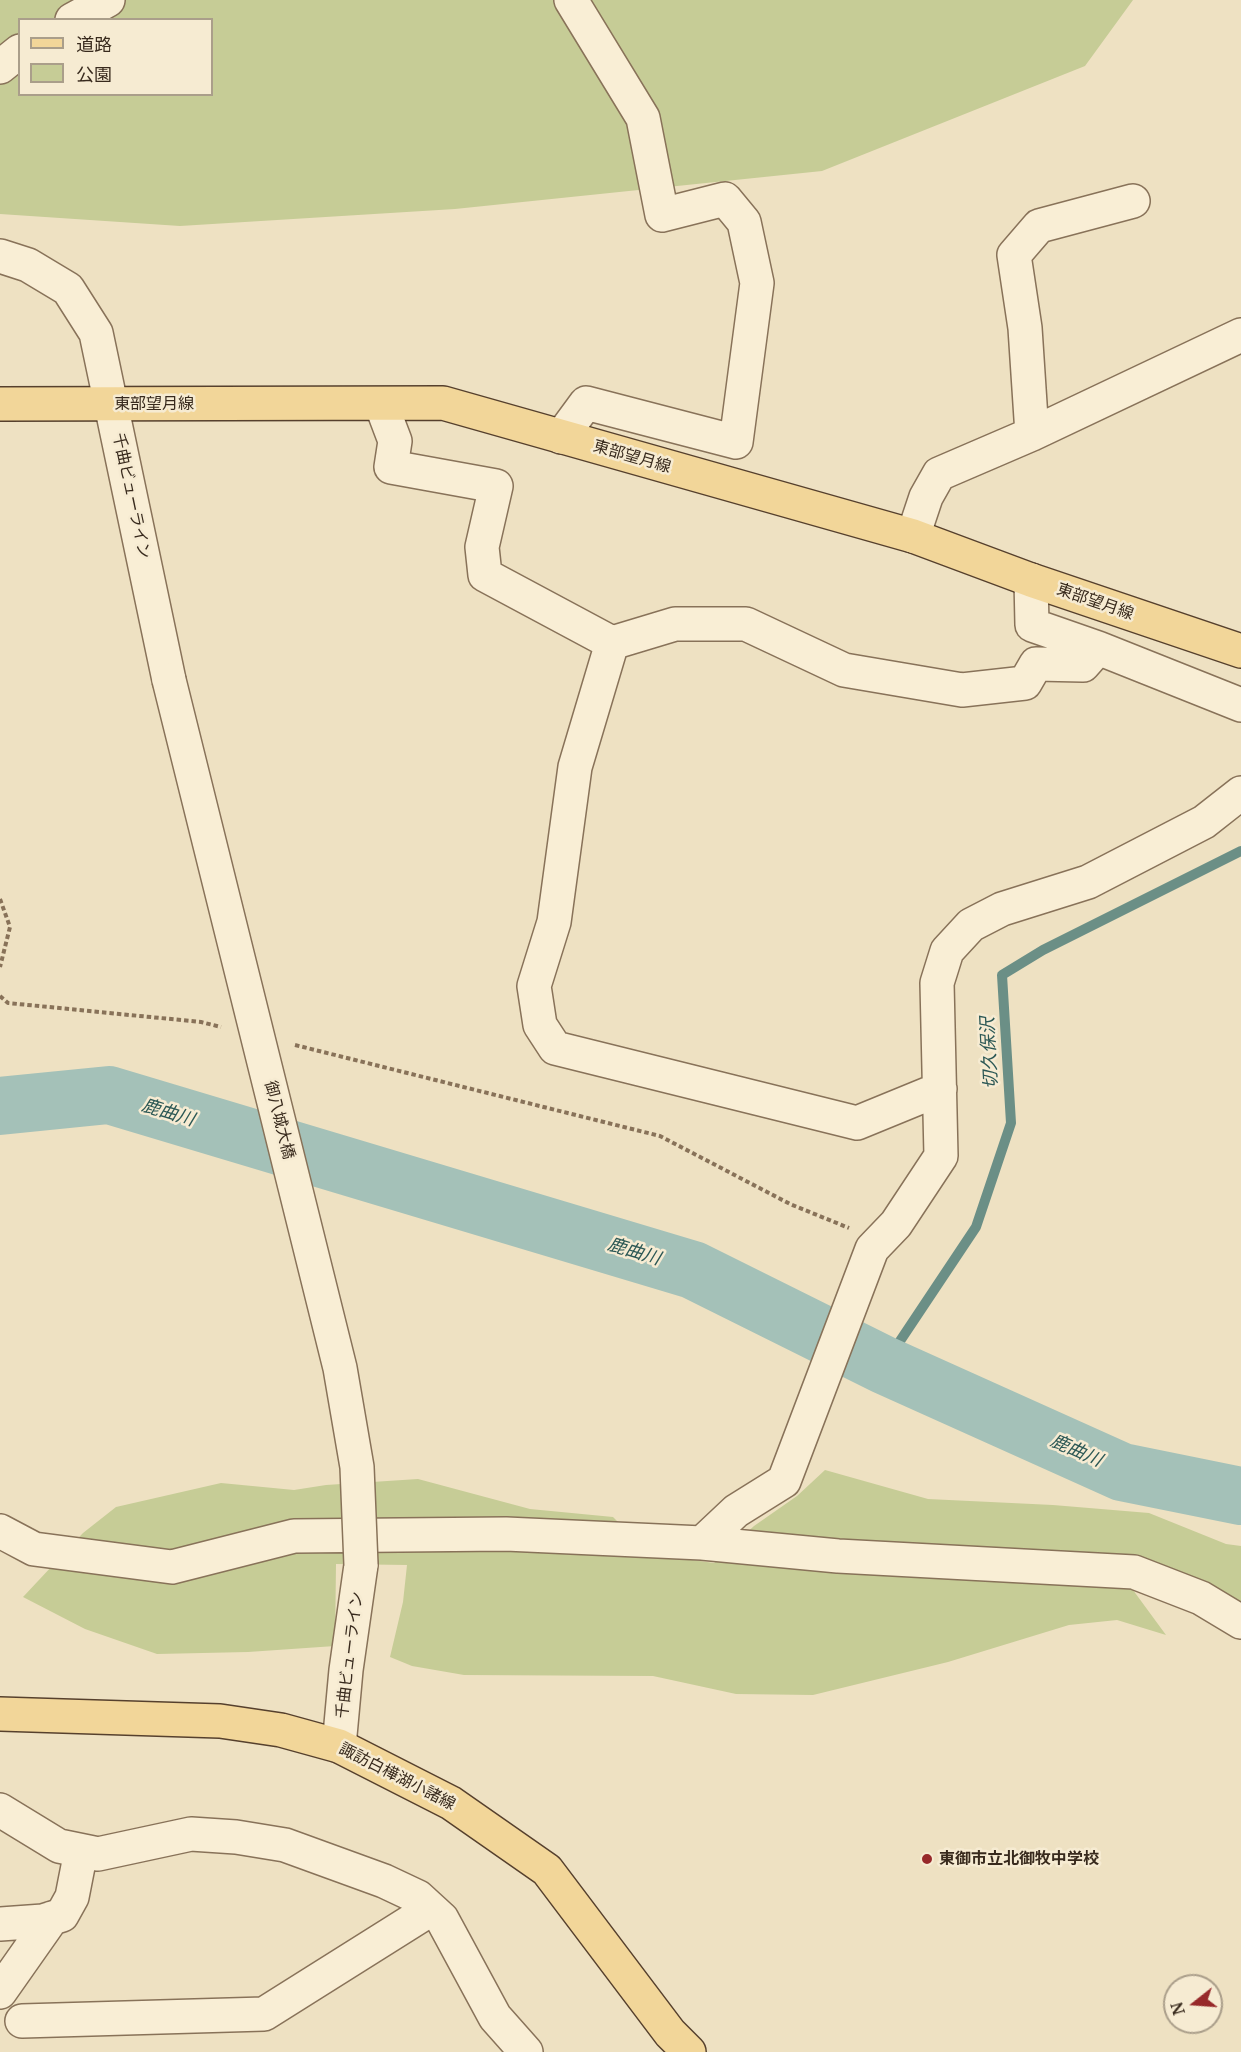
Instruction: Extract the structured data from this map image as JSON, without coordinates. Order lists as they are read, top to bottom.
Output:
{
  "streets": {
    "main road": ["東部望月線", "諏訪白樺湖小諸線"],
    "street": ["千曲ビューライン", "御八城大橋"]
  },
  "crossings": [
    ["東部望月線", "千曲ビューライン"],
    ["千曲ビューライン", "御八城大橋"],
    ["千曲ビューライン", "諏訪白樺湖小諸線"]
  ],
  "water": ["切久保沢", "鹿曲川"],
  "places": ["東御市立北御牧中学校"],
  "legend": ["道路", "公園"],
  "north": "left"
}
